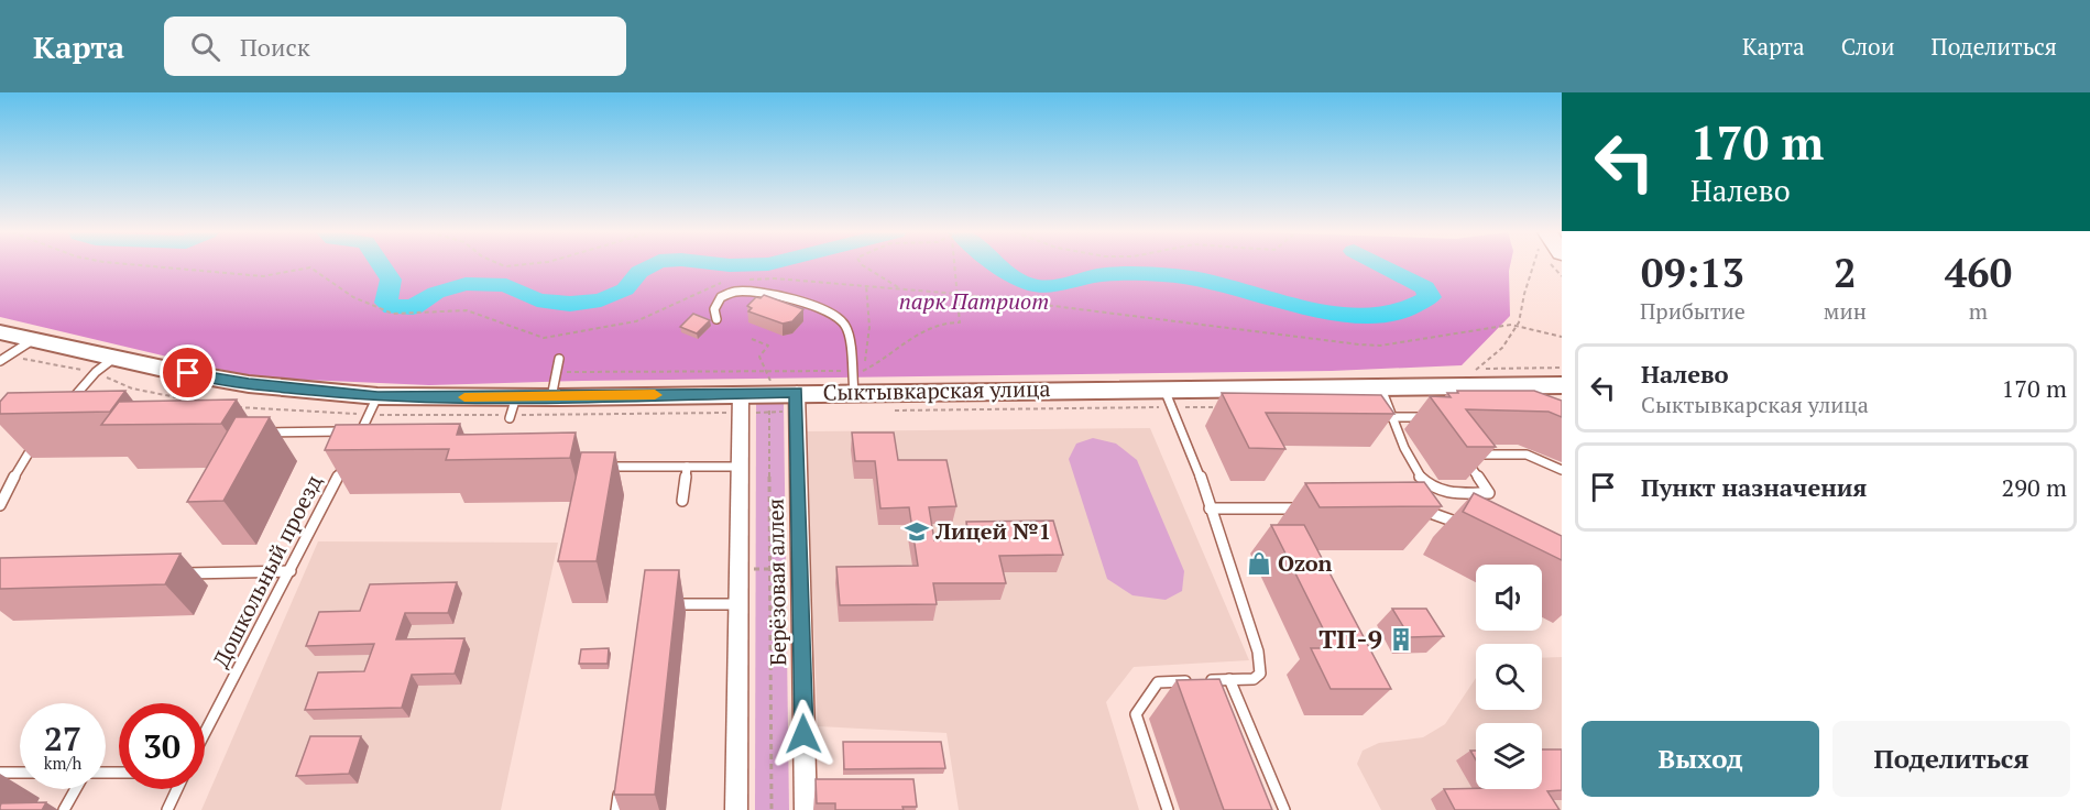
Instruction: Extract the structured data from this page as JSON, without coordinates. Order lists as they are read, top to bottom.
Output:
{
  "streets": {
    "street": ["Сыктывкарская улица", "Берёзовая аллея"],
    "lane": ["Дошкольный проезд"]
  },
  "crossings": [
    ["Сыктывкарская улица", "Берёзовая аллея"]
  ],
  "parks": ["парк Патриот"],
  "places": {
    "school or university": ["Лицей №1"],
    "shop": ["Ozon"],
    "building": ["ТП-9"]
  },
  "page": {
    "header": "Карта",
    "search": "Поиск",
    "nav": ["Карта", "Слои", "Поделиться"],
    "turn": ["170 m", "Налево"],
    "eta": [
      "09:13",
      "Прибытие",
      "2",
      "мин",
      "460",
      "m"
    ],
    "list": [
      {
        "name": "Налево",
        "note": "Сыктывкарская улица",
        "value": "170 m"
      },
      {
        "name": "Пункт назначения",
        "value": "290 m"
      }
    ],
    "speed": "27 km/h",
    "limit": "30",
    "buttons": ["Выход", "Поделиться"]
  }
}
